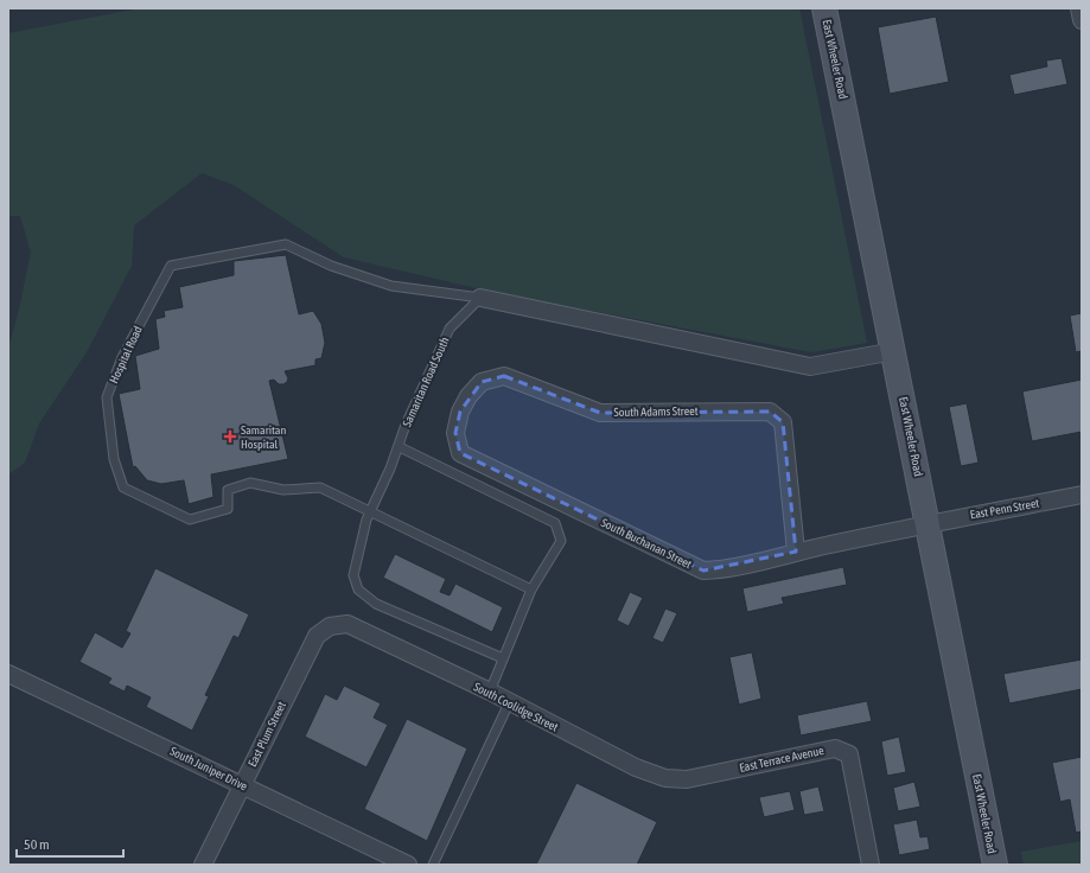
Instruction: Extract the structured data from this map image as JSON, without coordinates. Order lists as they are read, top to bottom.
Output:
{
  "streets": {
    "main road": ["East Wheeler Road"],
    "street": [
      "South Adams Street",
      "East Penn Street",
      "South Buchanan Street",
      "South Coolidge Street",
      "East Plum Street",
      "East Terrace Avenue",
      "South Juniper Drive"
    ],
    "lane": ["Hospital Road", "Samaritan Road South"]
  },
  "crossings": [
    ["East Wheeler Road", "East Penn Street"],
    ["East Wheeler Road", "South Buchanan Street"],
    ["Hospital Road", "Samaritan Road South"],
    ["South Adams Street", "South Buchanan Street"],
    ["East Penn Street", "South Buchanan Street"],
    ["South Coolidge Street", "East Plum Street"],
    ["South Coolidge Street", "East Terrace Avenue"],
    ["East Plum Street", "South Juniper Drive"]
  ],
  "places": {
    "health": ["Samaritan Hospital"]
  },
  "scale_bar": "50 m"
}
